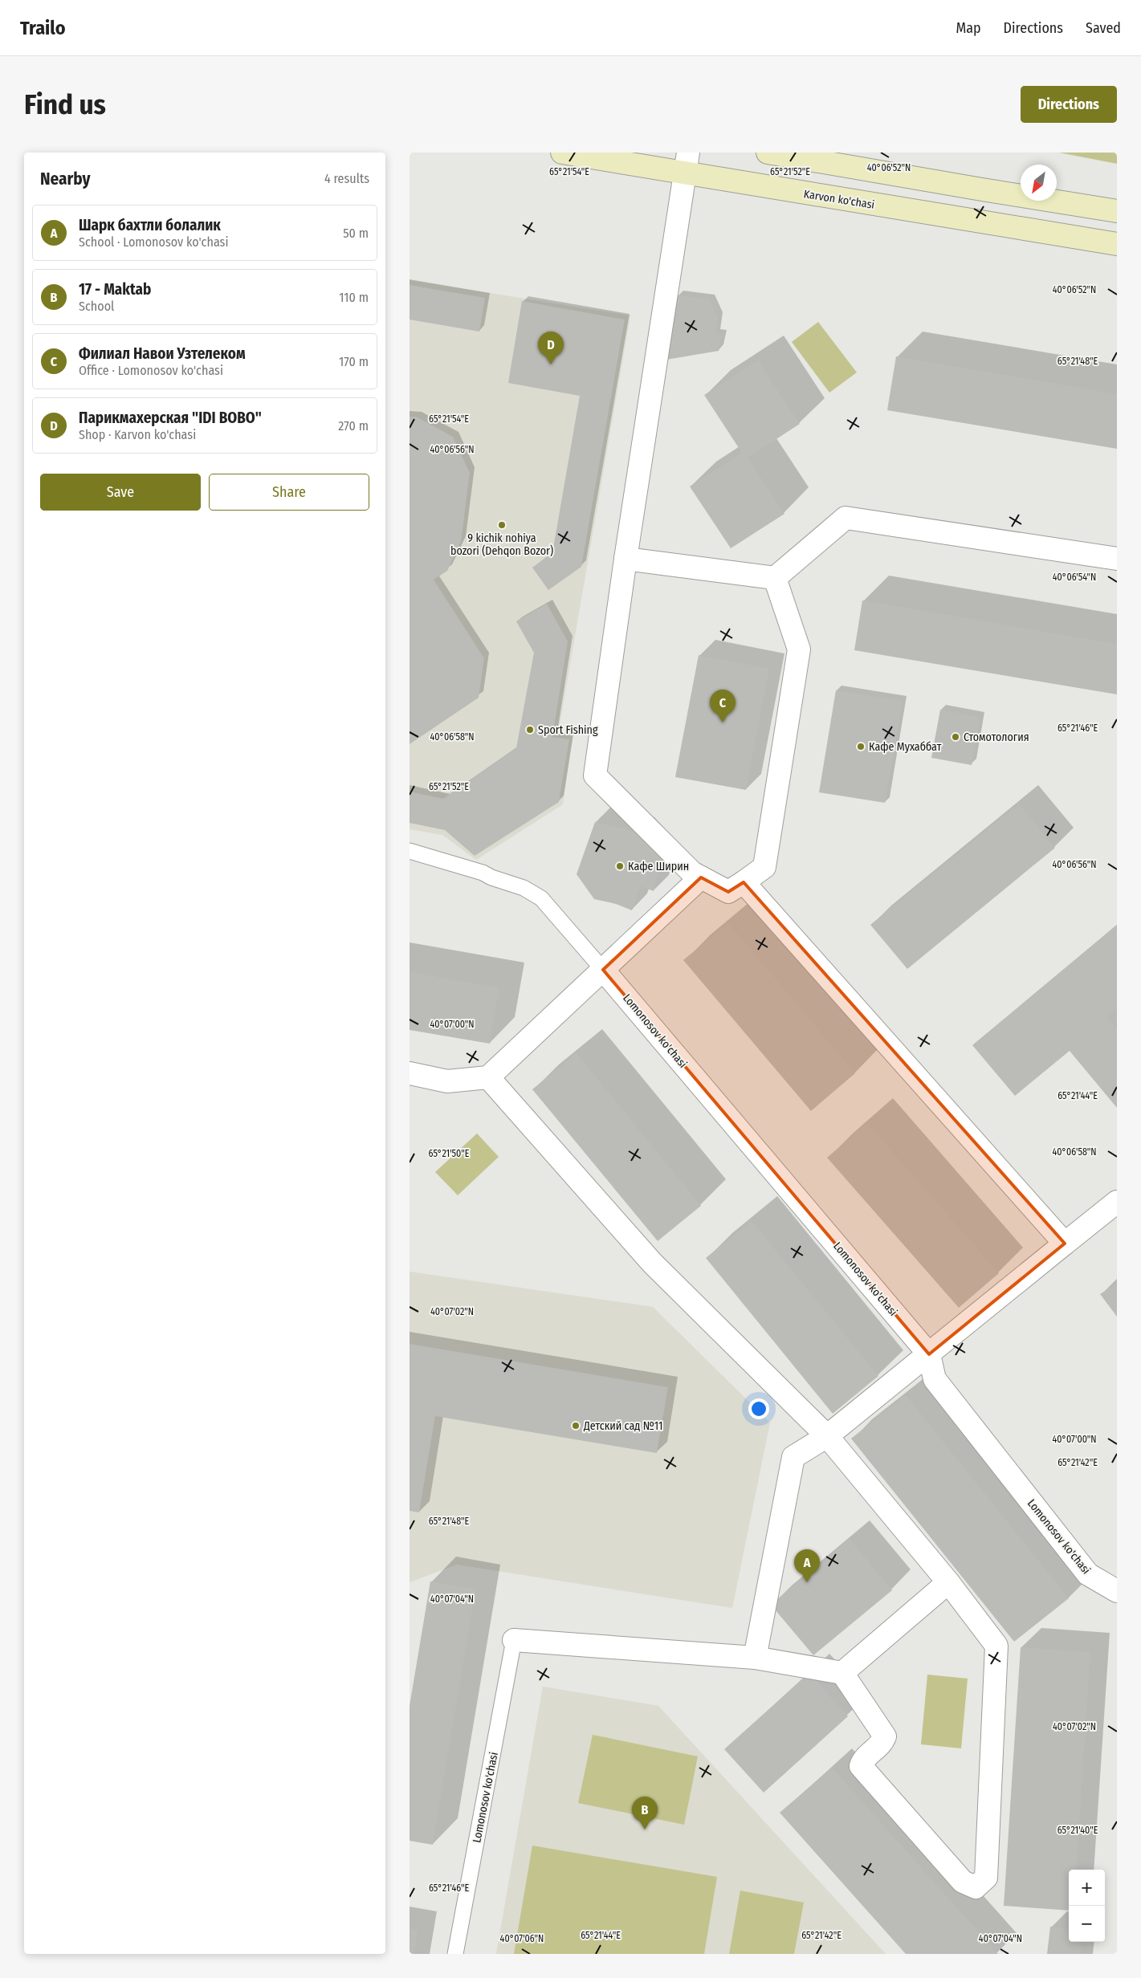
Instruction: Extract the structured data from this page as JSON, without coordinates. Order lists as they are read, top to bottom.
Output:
{
  "streets": {
    "main road": ["Karvon ko'chasi"],
    "street": ["Lomonosov ko'chasi"]
  },
  "places": [
    "9 kichik nohiya bozori (Dehqon Bozor)",
    "Sport Fishing",
    "Стомотология",
    "Кафе Мухаббат",
    "Кафе Ширин",
    "Детский сад №11"
  ],
  "north": "bottom left",
  "page": {
    "header": "Trailo",
    "nav": ["Map", "Directions", "Saved"],
    "buttons": [
      "Directions",
      ["Save", "Share"]
    ],
    "title": "Find us",
    "heading": ["Nearby", "4 results"],
    "list": [
      {
        "mark": "A",
        "name": "Шарк бахтли болалик",
        "note": "School · Lomonosov ko'chasi",
        "value": "50 m"
      },
      {
        "mark": "B",
        "name": "17 - Maktab",
        "note": "School",
        "value": "110 m"
      },
      {
        "mark": "C",
        "name": "Филиал Навои Узтелеком",
        "note": "Office · Lomonosov ko'chasi",
        "value": "170 m"
      },
      {
        "mark": "D",
        "name": "Парикмахерская \"IDI BOBO\"",
        "note": "Shop · Karvon ko'chasi",
        "value": "270 m"
      }
    ],
    "pins": [
      "D",
      "C",
      "A",
      "B"
    ],
    "map_buttons": ["+", "−"]
  },
  "coordinates": [
    "40°06'52\"N",
    "65°21'54\"E",
    "65°21'52\"E",
    "65°21'48\"E",
    "40°06'56\"N",
    "40°06'54\"N",
    "65°21'46\"E",
    "40°06'58\"N",
    "40°07'00\"N",
    "65°21'44\"E",
    "65°21'50\"E",
    "40°07'02\"N",
    "65°21'42\"E",
    "40°07'04\"N",
    "65°21'40\"E",
    "40°07'06\"N"
  ]
}
